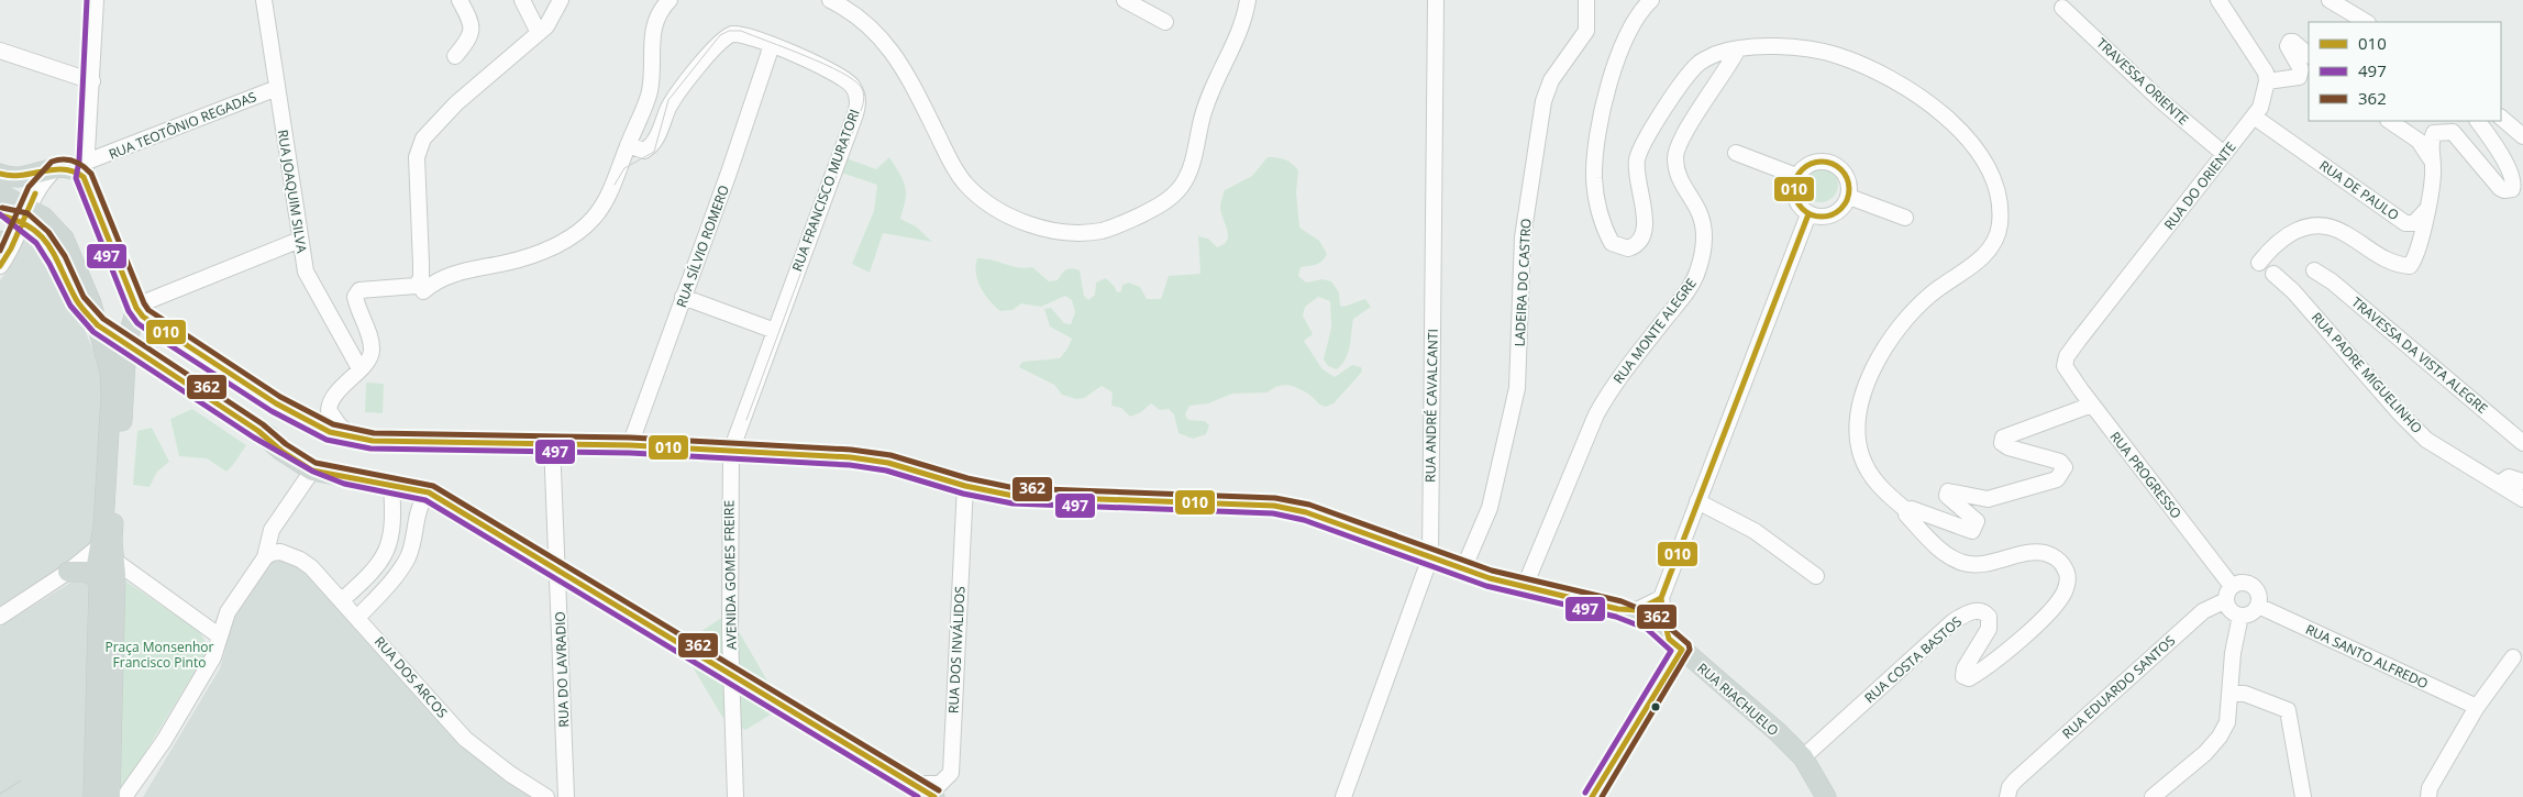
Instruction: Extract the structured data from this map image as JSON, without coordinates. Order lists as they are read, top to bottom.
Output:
{
  "streets": {
    "main road": ["RUA RIACHUELO"],
    "street": [
      "TRAVESSA ORIENTE",
      "RUA TEOTÔNIO REGADAS",
      "RUA DO ORIENTE",
      "RUA FRANCISCO MURATORI",
      "RUA DE PAULO",
      "RUA JOAQUIM SILVA",
      "RUA SÍLVIO ROMERO",
      "LADEIRA DO CASTRO",
      "RUA MONTE ALEGRE",
      "TRAVESSA DA VISTA ALEGRE",
      "RUA PADRE MIGUELINHO",
      "RUA ANDRÉ CAVALCANTI",
      "RUA PROGRESSO",
      "AVENIDA GOMES FREIRE",
      "RUA DOS INVÁLIDOS",
      "RUA SANTO ALFREDO",
      "RUA COSTA BASTOS",
      "RUA DO LAVRADIO",
      "RUA DOS ARCOS",
      "RUA EDUARDO SANTOS"
    ]
  },
  "crossings": [
    ["TRAVESSA ORIENTE", "RUA DO ORIENTE"],
    ["RUA TEOTÔNIO REGADAS", "RUA JOAQUIM SILVA"],
    ["RUA DO ORIENTE", "RUA DE PAULO"],
    ["RUA DO ORIENTE", "RUA PROGRESSO"],
    ["RUA FRANCISCO MURATORI", "RUA SÍLVIO ROMERO"],
    ["RUA FRANCISCO MURATORI", "AVENIDA GOMES FREIRE"],
    ["RUA FRANCISCO MURATORI", "RUA RIACHUELO"],
    ["RUA SÍLVIO ROMERO", "RUA RIACHUELO"],
    ["LADEIRA DO CASTRO", "RUA RIACHUELO"],
    ["RUA MONTE ALEGRE", "RUA RIACHUELO"],
    ["RUA ANDRÉ CAVALCANTI", "RUA RIACHUELO"],
    ["RUA PROGRESSO", "RUA SANTO ALFREDO"],
    ["RUA PROGRESSO", "RUA EDUARDO SANTOS"],
    ["AVENIDA GOMES FREIRE", "RUA RIACHUELO"],
    ["RUA DOS INVÁLIDOS", "RUA RIACHUELO"],
    ["RUA SANTO ALFREDO", "RUA EDUARDO SANTOS"],
    ["RUA COSTA BASTOS", "RUA RIACHUELO"],
    ["RUA DO LAVRADIO", "RUA RIACHUELO"]
  ],
  "parks": ["Praça Monsenhor Francisco Pinto"],
  "lines": ["transit line 497", "transit line 362", "transit line 010"],
  "legend": ["010", "497", "362"]
}
